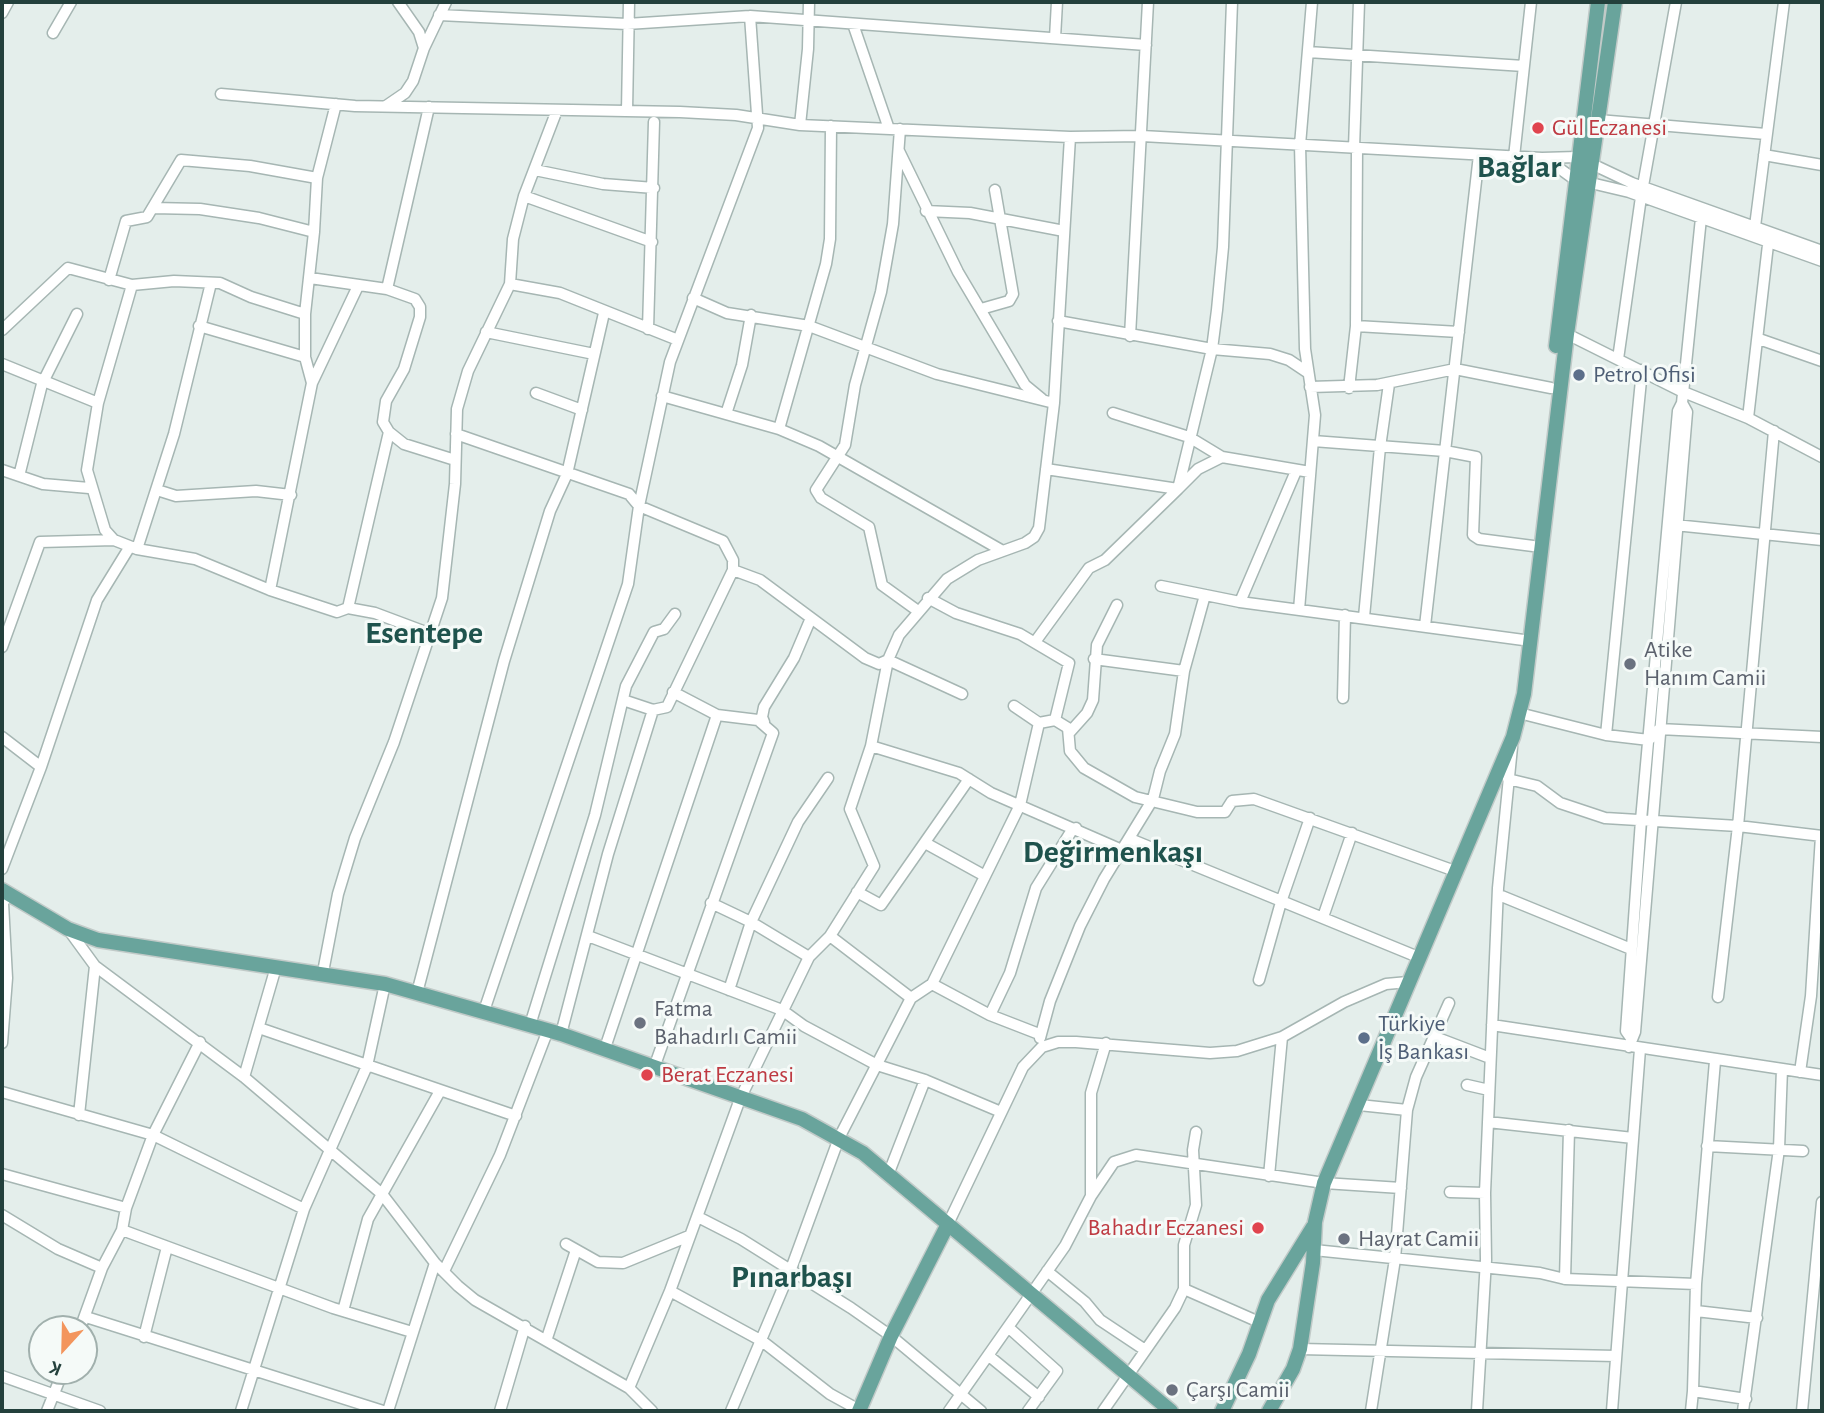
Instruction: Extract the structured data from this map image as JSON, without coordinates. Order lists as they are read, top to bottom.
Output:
{
  "districts": [
    "Bağlar",
    "Esentepe",
    "Değirmenkaşı",
    "Pınarbaşı"
  ],
  "places": [
    "Gül Eczanesi",
    "Petrol Ofisi",
    "Atike Hanım Camii",
    "Fatma Bahadırlı Camii",
    "Türkiye İş Bankası",
    "Berat Eczanesi",
    "Bahadır Eczanesi",
    "Hayrat Camii",
    "Çarşı Camii"
  ],
  "north": "bottom"
}
